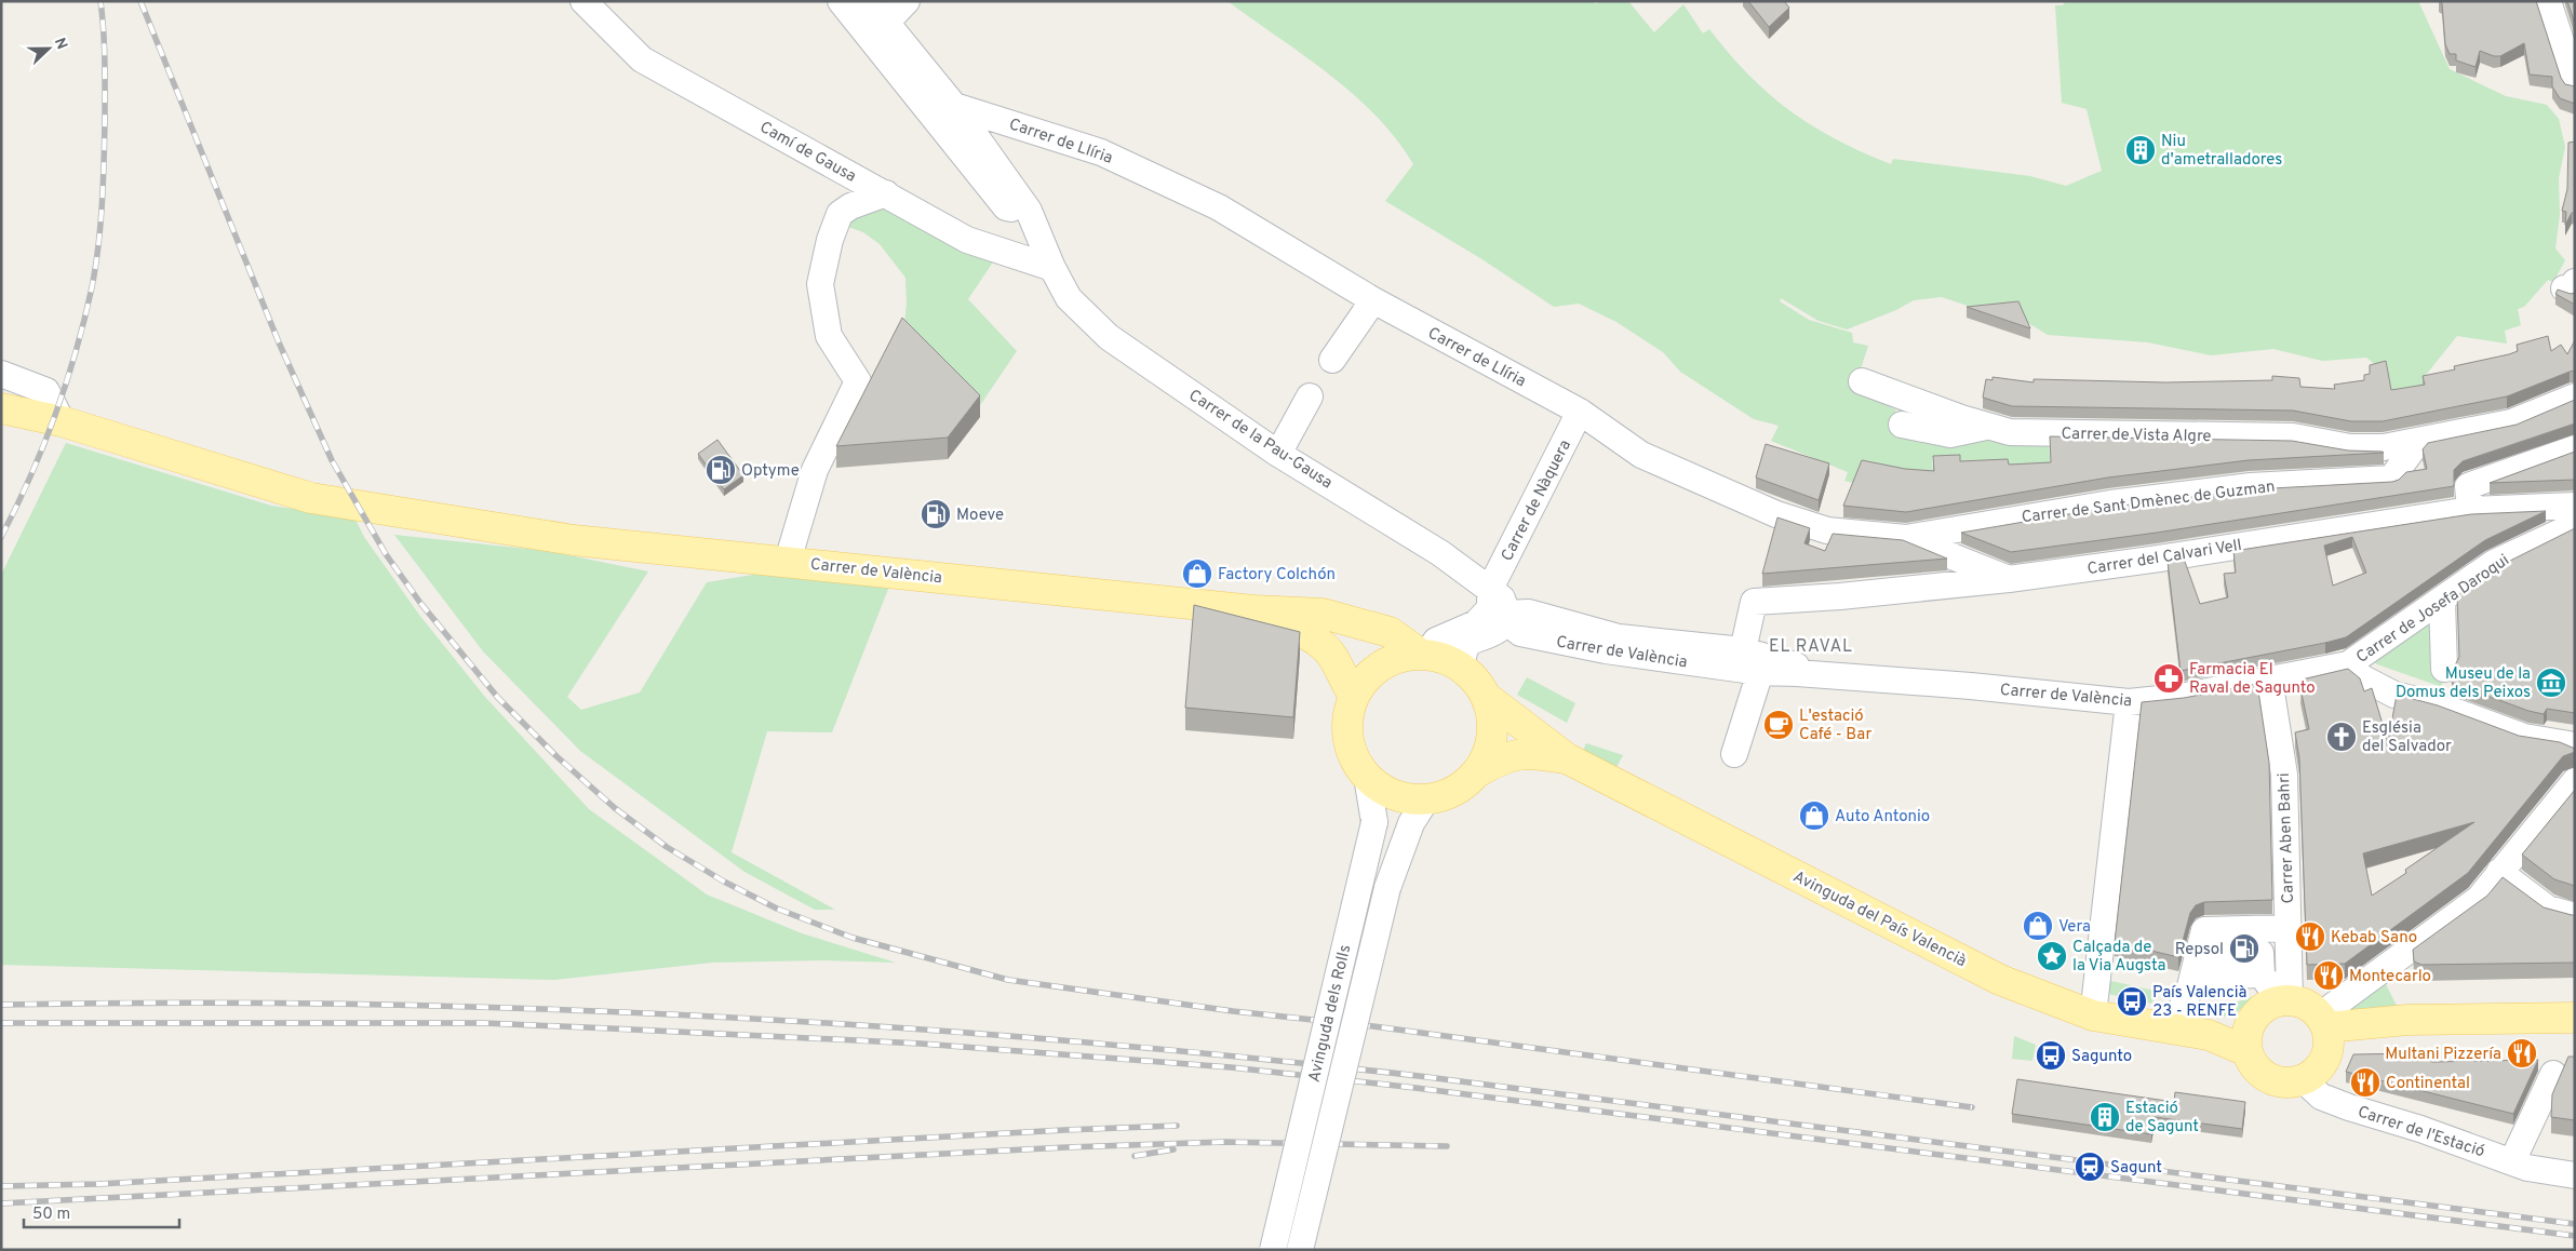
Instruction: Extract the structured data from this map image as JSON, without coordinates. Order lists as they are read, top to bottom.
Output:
{
  "streets": {
    "main road": ["Carrer de València", "Avinguda del País Valencià"],
    "street": [
      "Carrer de Llíria",
      "Camí de Gausa",
      "Carrer de Vista Algre",
      "Carrer de la Pau-Gausa",
      "Carrer de Nàquera",
      "Carrer de Sant Dmènec de Guzman",
      "Carrer del Calvari Vell",
      "Carrer de Josefa Daroqui",
      "Carrer Aben Bahri",
      "Avinguda dels Rolls",
      "Carrer de l'Estació"
    ]
  },
  "crossings": [
    ["Carrer de Llíria", "Carrer de Nàquera"],
    ["Carrer de Llíria", "Carrer de Sant Dmènec de Guzman"],
    ["Carrer de Llíria", "Carrer del Calvari Vell"],
    ["Camí de Gausa", "Carrer de la Pau-Gausa"],
    ["Carrer de Vista Algre", "Carrer de Sant Dmènec de Guzman"],
    ["Carrer de la Pau-Gausa", "Carrer de Nàquera"],
    ["Carrer de Nàquera", "Carrer de València"],
    ["Carrer de Nàquera", "Avinguda del País Valencià"],
    ["Carrer de Nàquera", "Avinguda dels Rolls"],
    ["Carrer del Calvari Vell", "Carrer de València"],
    ["Carrer de València", "Carrer de Josefa Daroqui"],
    ["Carrer de València", "Carrer Aben Bahri"],
    ["Carrer de València", "Avinguda del País Valencià"],
    ["Carrer de València", "Avinguda dels Rolls"],
    ["Carrer Aben Bahri", "Avinguda del País Valencià"],
    ["Carrer Aben Bahri", "Carrer de l'Estació"],
    ["Avinguda del País Valencià", "Avinguda dels Rolls"],
    ["Avinguda del País Valencià", "Carrer de l'Estació"]
  ],
  "districts": ["EL RAVAL"],
  "places": {
    "building": ["Niu d'ametralladores", "Estació de Sagunt"],
    "fuel station": ["Optyme", "Moeve", "Repsol"],
    "shop": ["Factory Colchón", "Auto Antonio", "Vera"],
    "pharmacy": ["Farmacia El Raval de Sagunto"],
    "museum": ["Museu de la Domus dels Peixos"],
    "cafe": ["L'estació Café - Bar"],
    "church": ["Església del Salvador"],
    "restaurant": [
      "Kebab Sano",
      "Montecarlo",
      "Multani Pizzería",
      "Continental"
    ],
    "place": ["Calçada de la Via Augsta"],
    "bus stop": ["País Valencià 23 - RENFE", "Sagunto"],
    "station": ["Sagunt"]
  },
  "scale_bar": "50 m",
  "north": "right"
}
